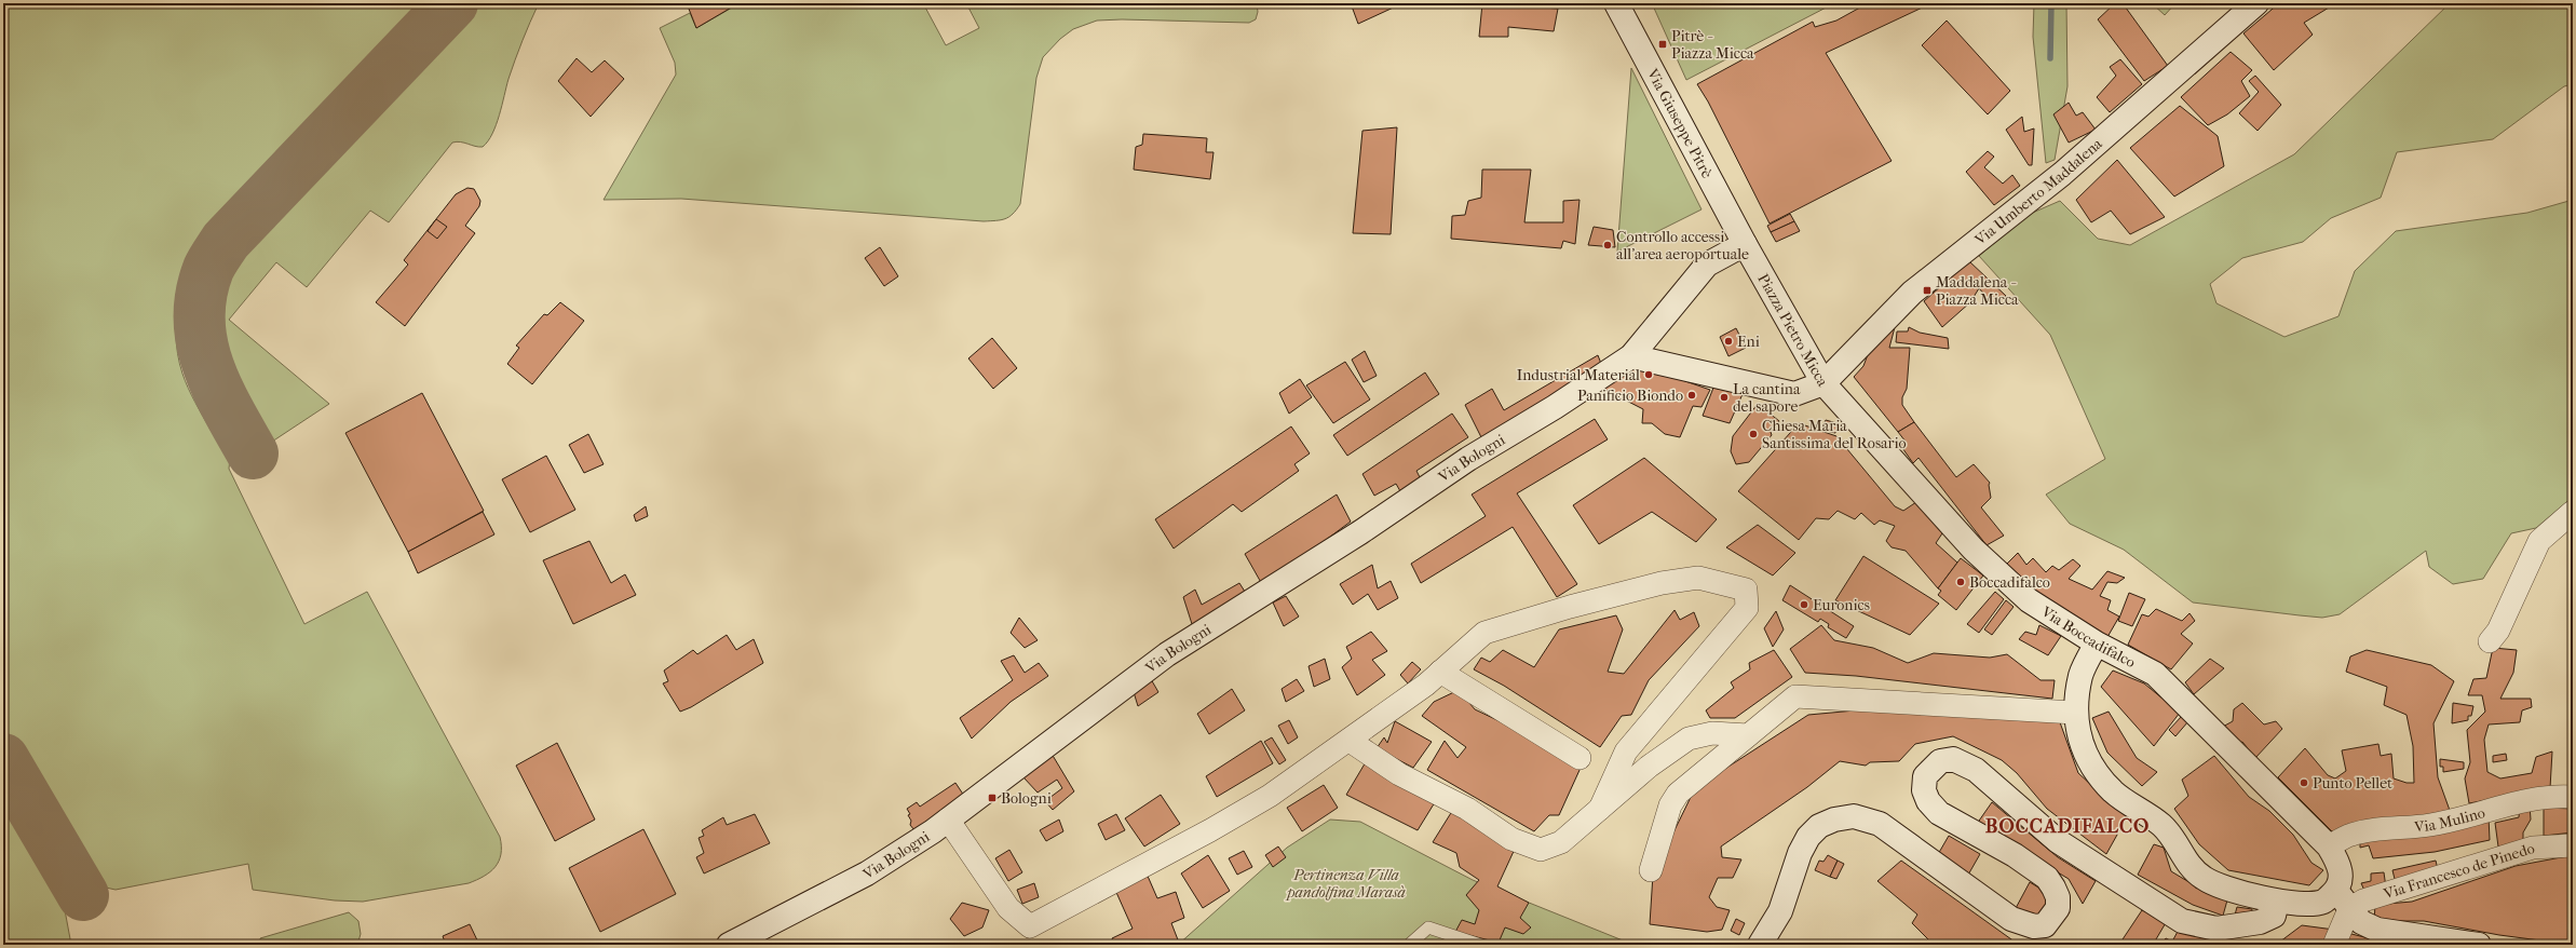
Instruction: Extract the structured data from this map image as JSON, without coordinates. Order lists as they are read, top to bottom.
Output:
{
  "streets": {
    "street": [
      "Via Giuseppe Pitrè",
      "Via Umberto Maddalena",
      "Piazza Pietro Micca",
      "Via Bologni",
      "Via Boccadifalco",
      "Via Mulino",
      "Via Francesco de Pinedo"
    ]
  },
  "crossings": [
    ["Via Giuseppe Pitrè", "Piazza Pietro Micca"],
    ["Via Umberto Maddalena", "Piazza Pietro Micca"],
    ["Via Umberto Maddalena", "Via Boccadifalco"],
    ["Piazza Pietro Micca", "Via Bologni"],
    ["Piazza Pietro Micca", "Via Boccadifalco"],
    ["Via Boccadifalco", "Via Mulino"]
  ],
  "districts": ["BOCCADIFALCO"],
  "parks": ["Pertinenza Villa pandolfina Marasà"],
  "places": {
    "transit": ["Pitrè - Piazza Micca", "Maddalena - Piazza Micca", "Bologni"],
    "other": [
      "Controllo accessi all'area aeroportuale",
      "Eni",
      "Industrial Material",
      "Panificio Biondo",
      "La cantina del sapore",
      "Chiesa Maria Santissima del Rosario",
      "Boccadifalco",
      "Euronics",
      "Punto Pellet"
    ]
  }
}
